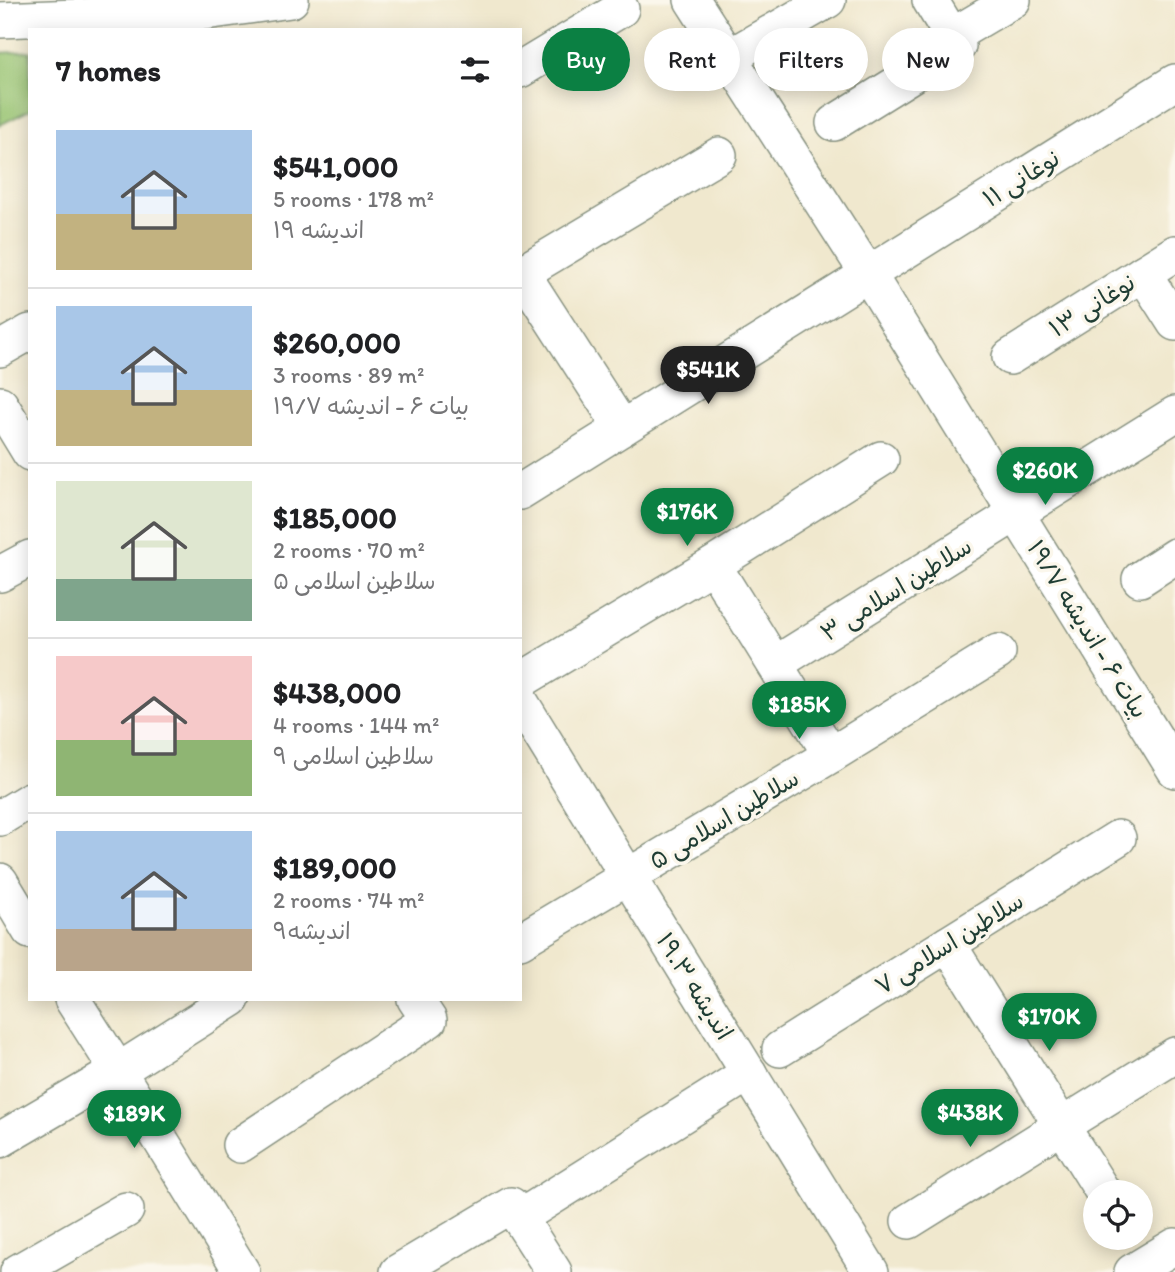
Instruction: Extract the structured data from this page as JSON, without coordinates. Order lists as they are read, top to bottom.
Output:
{
  "streets": {
    "street": [
      "نوغانی ۱۱",
      "نوغانی ۱۳",
      "سلاطین اسلامی ۳",
      "بیات ۶ - اندیشه ۱۹/۷",
      "سلاطین اسلامی ۵",
      "سلاطین اسلامی ۷",
      "اندیشه ۱۹.۳"
    ]
  },
  "crossings": [
    ["نوغانی ۱۱", "بیات ۶ - اندیشه ۱۹/۷"],
    ["سلاطین اسلامی ۳", "بیات ۶ - اندیشه ۱۹/۷"],
    ["سلاطین اسلامی ۵", "اندیشه ۱۹.۳"]
  ],
  "page": {
    "chip": [
      "Buy",
      "Rent",
      "Filters",
      "New"
    ],
    "heading": "7 homes",
    "list": [
      {
        "name": "$541,000",
        "note": "5 rooms · 178 m² · اندیشه ۱۹"
      },
      {
        "name": "$260,000",
        "note": "3 rooms · 89 m² · بیات ۶ - اندیشه ۱۹/۷"
      },
      {
        "name": "$185,000",
        "note": "2 rooms · 70 m² · سلاطین اسلامی ۵"
      },
      {
        "name": "$438,000",
        "note": "4 rooms · 144 m² · سلاطین اسلامی ۹"
      },
      {
        "name": "$189,000",
        "note": "2 rooms · 74 m² · اندیشه۹"
      }
    ],
    "price": [
      "$541K",
      "$260K",
      "$176K",
      "$185K",
      "$170K",
      "$438K",
      "$189K"
    ]
  }
}
